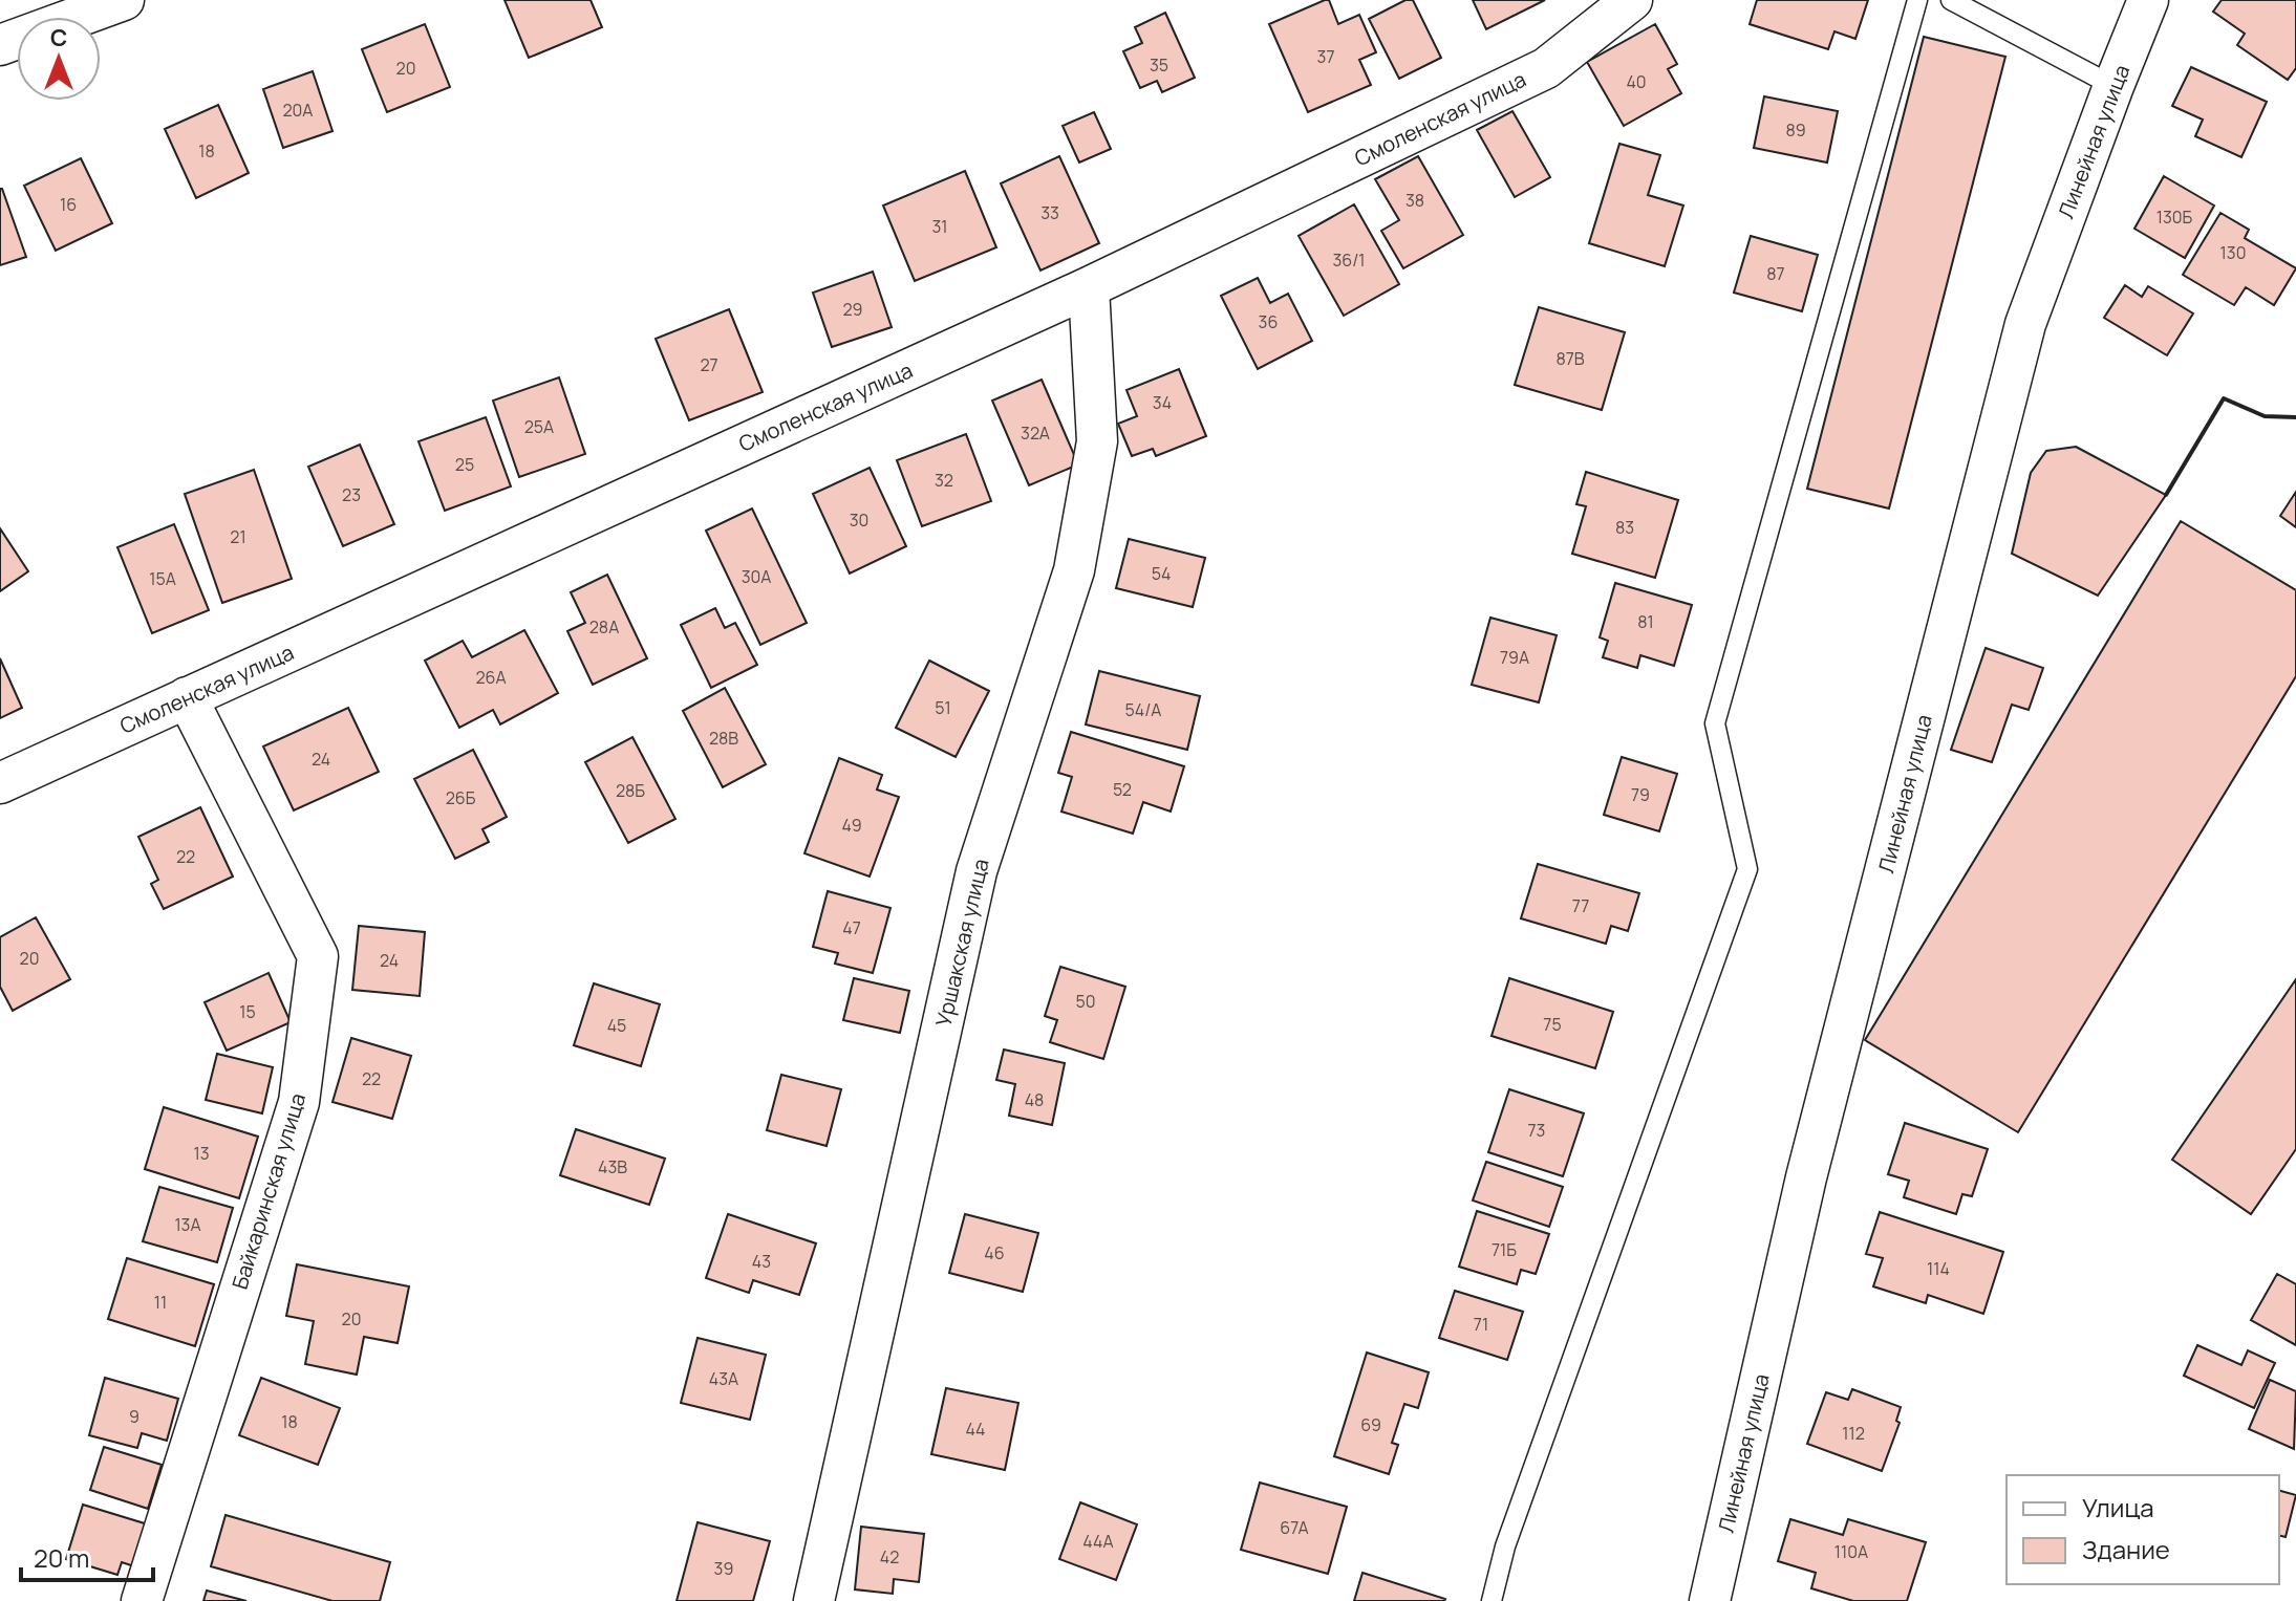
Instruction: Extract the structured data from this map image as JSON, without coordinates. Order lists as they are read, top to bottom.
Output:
{
  "streets": {
    "street": [
      "Смоленская улица",
      "Линейная улица",
      "Уршакская улица",
      "Байкаринская улица"
    ]
  },
  "crossings": [
    ["Смоленская улица", "Уршакская улица"],
    ["Смоленская улица", "Байкаринская улица"]
  ],
  "house_numbers": [
    "37",
    "35",
    "20",
    "40",
    "20А",
    "89",
    "18",
    "38",
    "16",
    "33",
    "130Б",
    "31",
    "130",
    "36/1",
    "87",
    "29",
    "36",
    "87В",
    "27",
    "34",
    "25А",
    "32А",
    "25",
    "32",
    "23",
    "30",
    "83",
    "21",
    "54",
    "30А",
    "15А",
    "81",
    "28А",
    "79А",
    "26А",
    "51",
    "54/А",
    "28В",
    "24",
    "52",
    "28Б",
    "79",
    "26Б",
    "49",
    "22",
    "77",
    "47",
    "20",
    "24",
    "50",
    "15",
    "75",
    "45",
    "22",
    "48",
    "73",
    "13",
    "43В",
    "13А",
    "71Б",
    "46",
    "43",
    "114",
    "11",
    "20",
    "71",
    "43А",
    "9",
    "18",
    "69",
    "44",
    "112",
    "67А",
    "44А",
    "110А",
    "42",
    "39"
  ],
  "legend": ["Улица", "Здание"],
  "scale_bar": "20 m",
  "north": "top"
}
